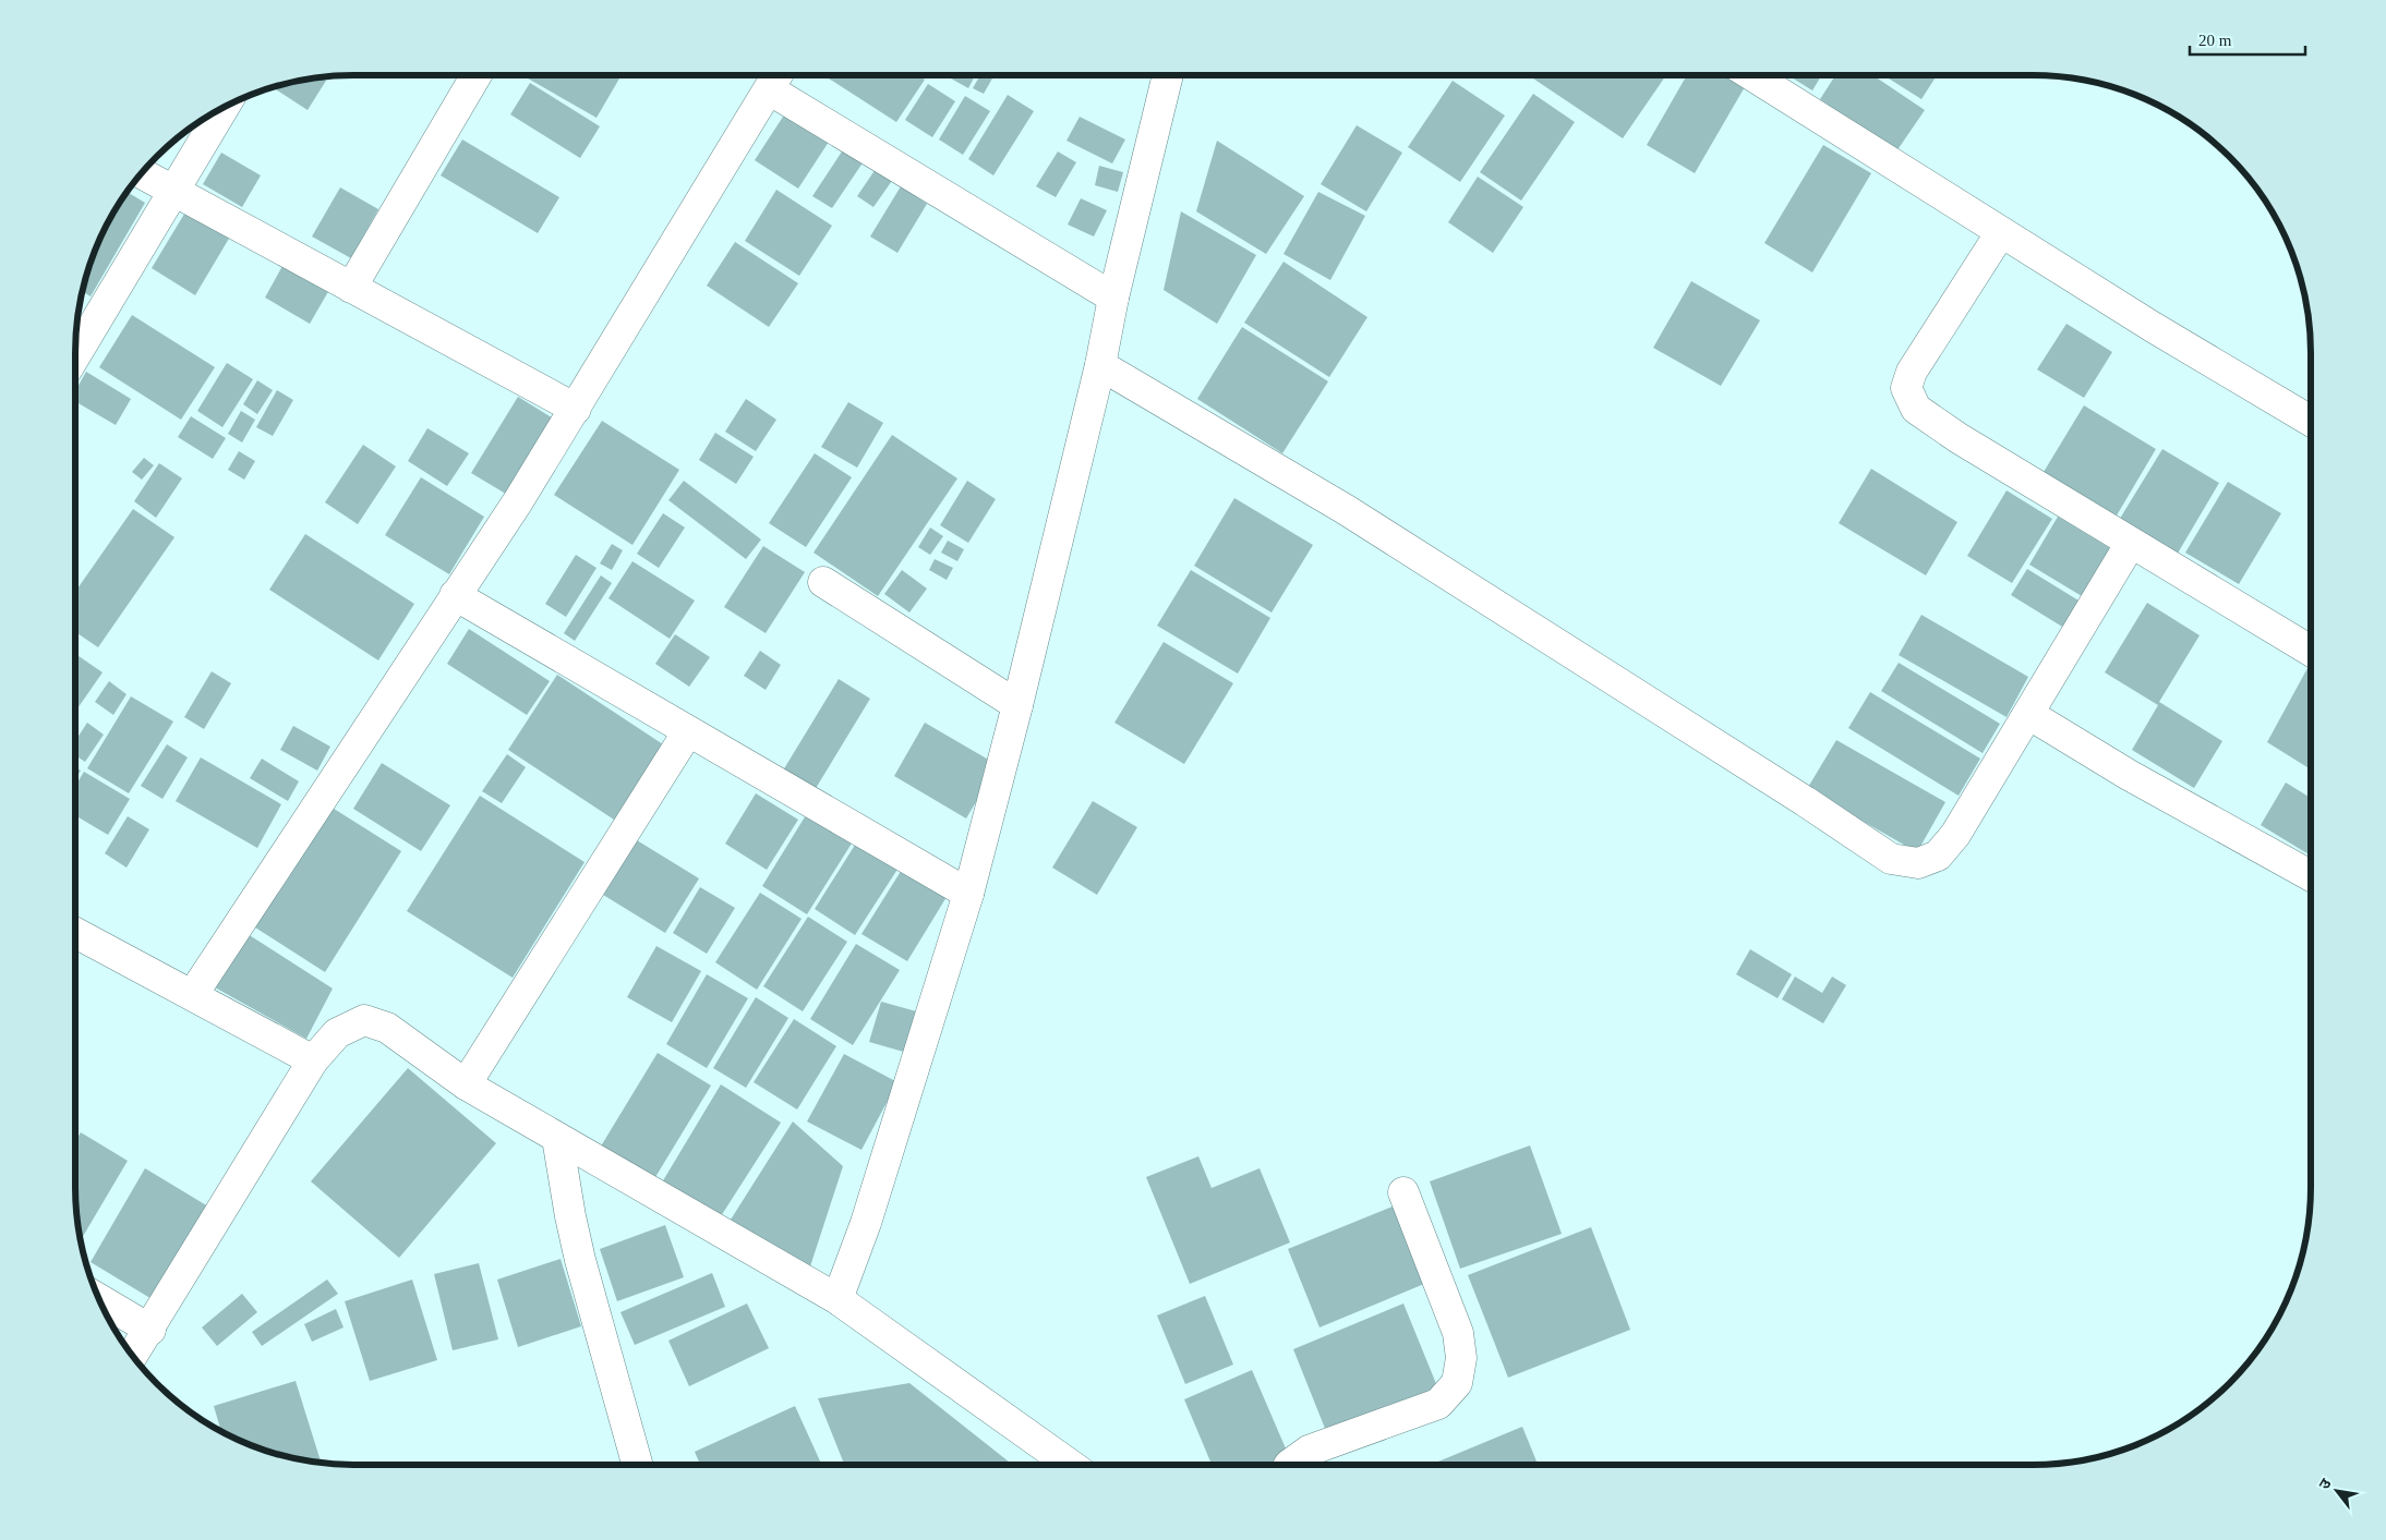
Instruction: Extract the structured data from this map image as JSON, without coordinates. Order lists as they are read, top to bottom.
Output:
{
  "scale_bar": "20 m",
  "north": "top left"
}
